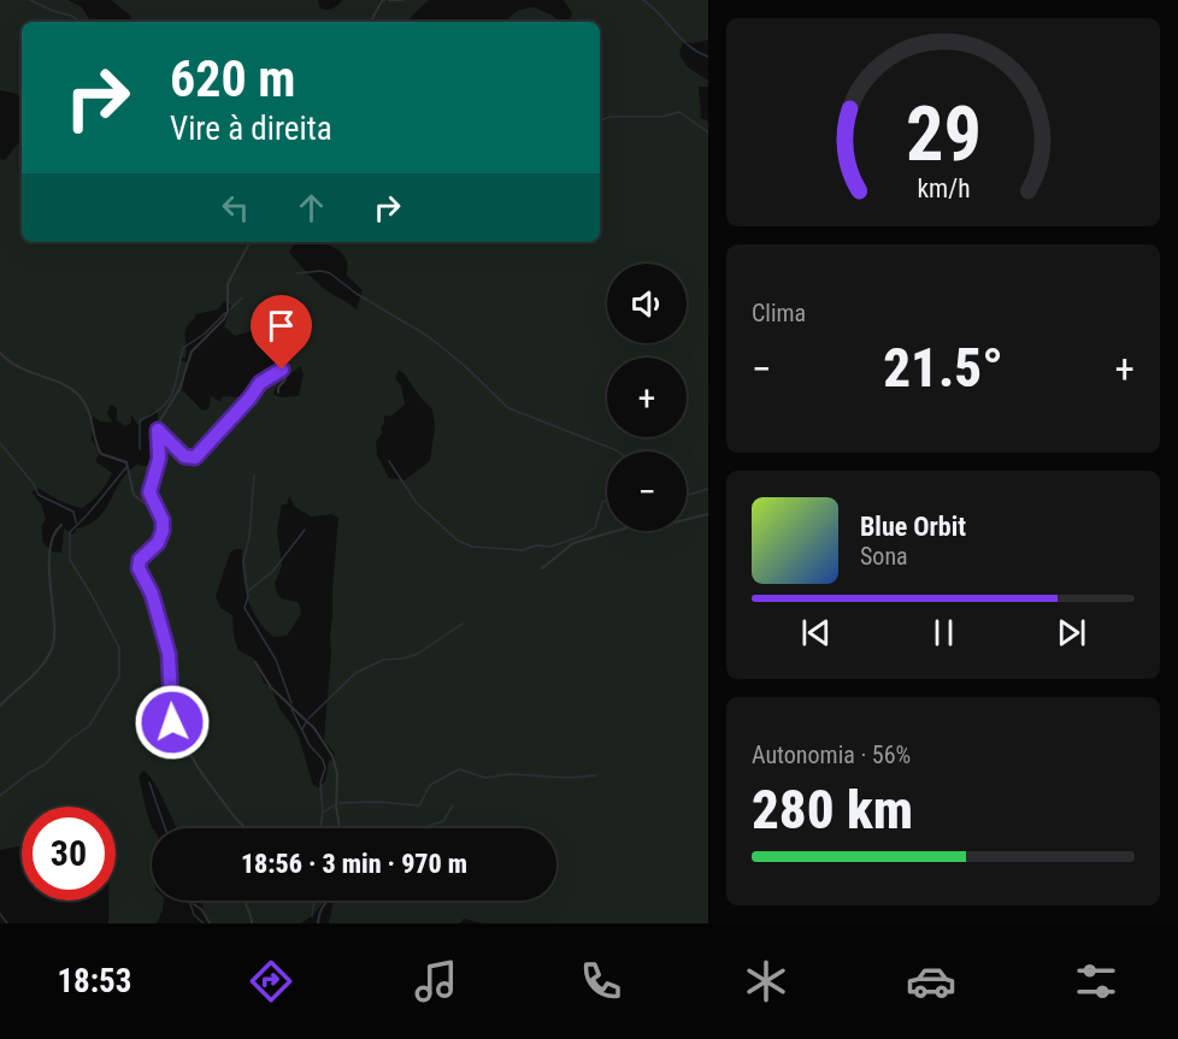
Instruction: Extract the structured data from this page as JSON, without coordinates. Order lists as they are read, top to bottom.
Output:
{
  "page": {
    "turn": ["620 m", "Vire à direita"],
    "tile": [
      "Clima",
      ["Autonomia · 56%", "280 km"]
    ],
    "map_buttons": ["+", "−"],
    "heat": ["−", "21.5°", "+"],
    "song": ["Blue Orbit", "Sona"],
    "limit": "30",
    "trip": "18:56 · 3 min · 970 m",
    "tabs": "18:53",
    "gauge": ["29", "km/h"]
  }
}
